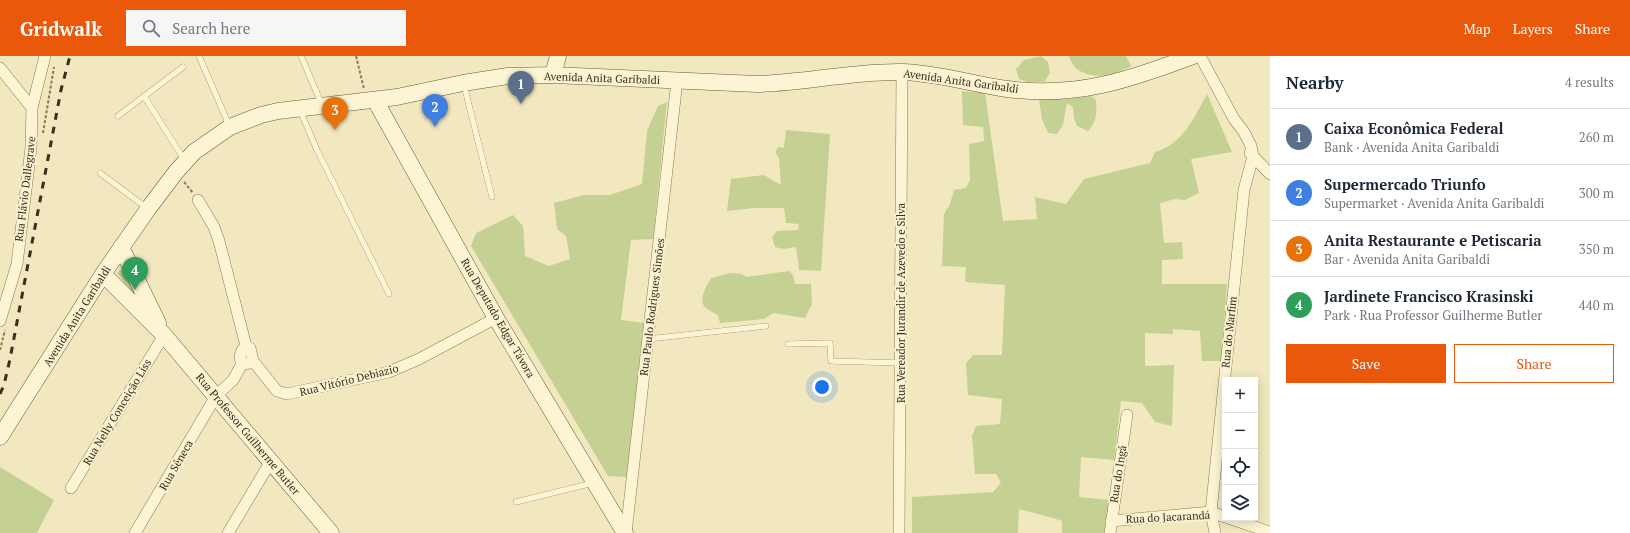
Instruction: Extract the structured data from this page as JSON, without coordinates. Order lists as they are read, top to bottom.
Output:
{
  "streets": {
    "main road": ["Avenida Anita Garibaldi", "Rua Deputado Edgar Távora", "Rua Professor Guilherme Butler"],
    "street": [
      "Rua Flávio Dallegrave",
      "Rua Vereador Jurandir de Azevedo e Silva",
      "Rua Paulo Rodrigues Simões",
      "Rua do Marfim",
      "Rua Vitório Debiazio",
      "Rua Nelly Conceição Liss",
      "Rua Sêneca",
      "Rua do Ingá",
      "Rua do Jacarandá"
    ]
  },
  "crossings": [
    ["Avenida Anita Garibaldi", "Rua Vereador Jurandir de Azevedo e Silva"],
    ["Avenida Anita Garibaldi", "Rua Paulo Rodrigues Simões"],
    ["Avenida Anita Garibaldi", "Rua Deputado Edgar Távora"],
    ["Avenida Anita Garibaldi", "Rua Professor Guilherme Butler"],
    ["Rua Paulo Rodrigues Simões", "Rua Deputado Edgar Távora"],
    ["Rua Deputado Edgar Távora", "Rua Vitório Debiazio"],
    ["Rua do Marfim", "Rua do Jacarandá"],
    ["Rua Vitório Debiazio", "Rua Sêneca"],
    ["Rua Nelly Conceição Liss", "Rua Professor Guilherme Butler"],
    ["Rua Professor Guilherme Butler", "Rua Sêneca"],
    ["Rua do Ingá", "Rua do Jacarandá"]
  ],
  "page": {
    "header": "Gridwalk",
    "search": "Search here",
    "nav": ["Map", "Layers", "Share"],
    "heading": ["Nearby", "4 results"],
    "pins": [
      "1",
      "2",
      "3",
      "4"
    ],
    "list": [
      {
        "mark": "1",
        "name": "Caixa Econômica Federal",
        "note": "Bank · Avenida Anita Garibaldi",
        "value": "260 m"
      },
      {
        "mark": "2",
        "name": "Supermercado Triunfo",
        "note": "Supermarket · Avenida Anita Garibaldi",
        "value": "300 m"
      },
      {
        "mark": "3",
        "name": "Anita Restaurante e Petiscaria",
        "note": "Bar · Avenida Anita Garibaldi",
        "value": "350 m"
      },
      {
        "mark": "4",
        "name": "Jardinete Francisco Krasinski",
        "note": "Park · Rua Professor Guilherme Butler",
        "value": "440 m"
      }
    ],
    "buttons": ["Save", "Share"],
    "map_buttons": ["+", "−"]
  }
}
